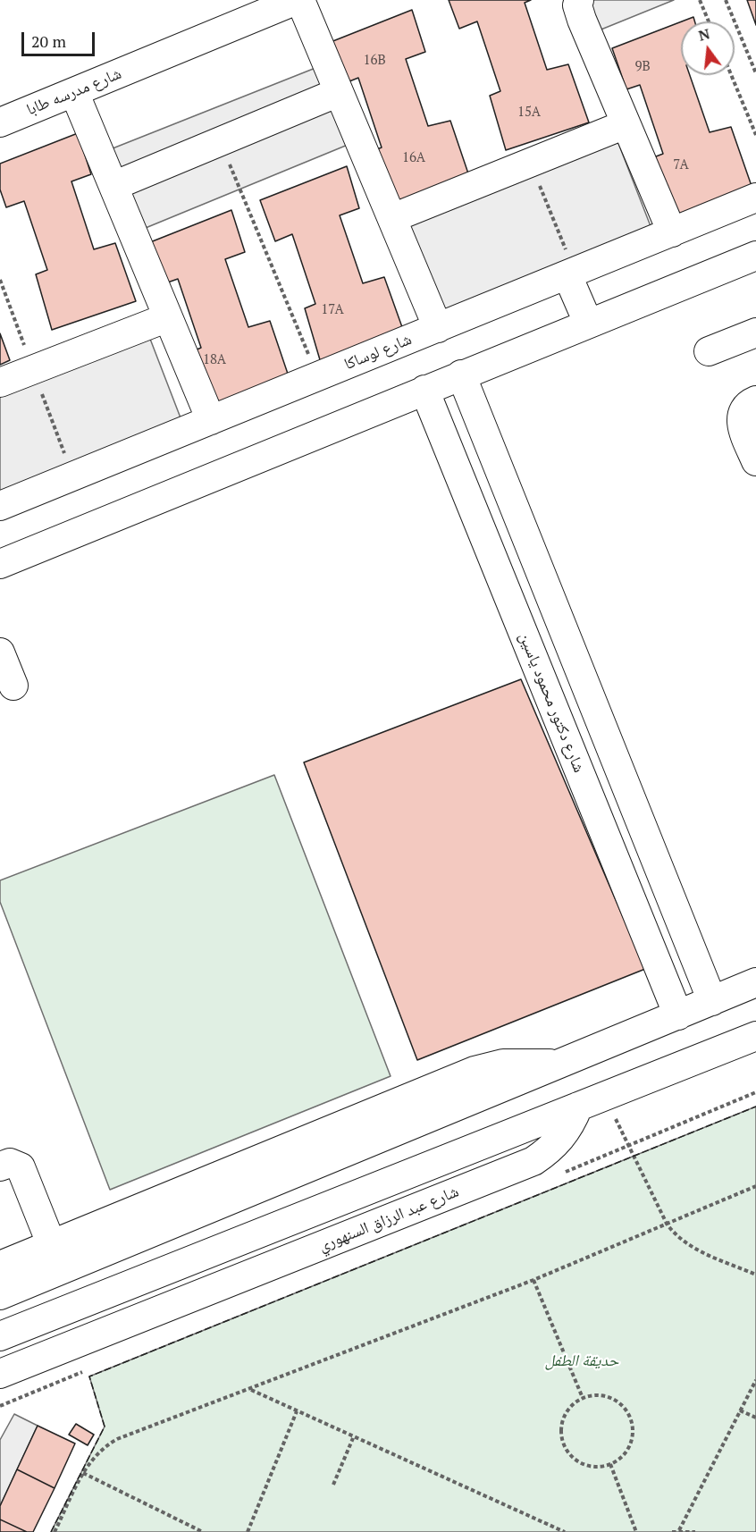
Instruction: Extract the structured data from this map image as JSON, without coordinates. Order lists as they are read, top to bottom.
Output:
{
  "streets": {
    "street": [
      "شارع مدرسه طابا",
      "شارع لوساكا",
      "شارع دكتور محمود ياسين",
      "شارع عبد الرزاق السنهوري"
    ]
  },
  "parks": ["حديقة الطفل"],
  "house_numbers": [
    "16B",
    "9B",
    "15A",
    "16A",
    "7A",
    "17A",
    "18A"
  ],
  "scale_bar": "20 m",
  "north": "top"
}
